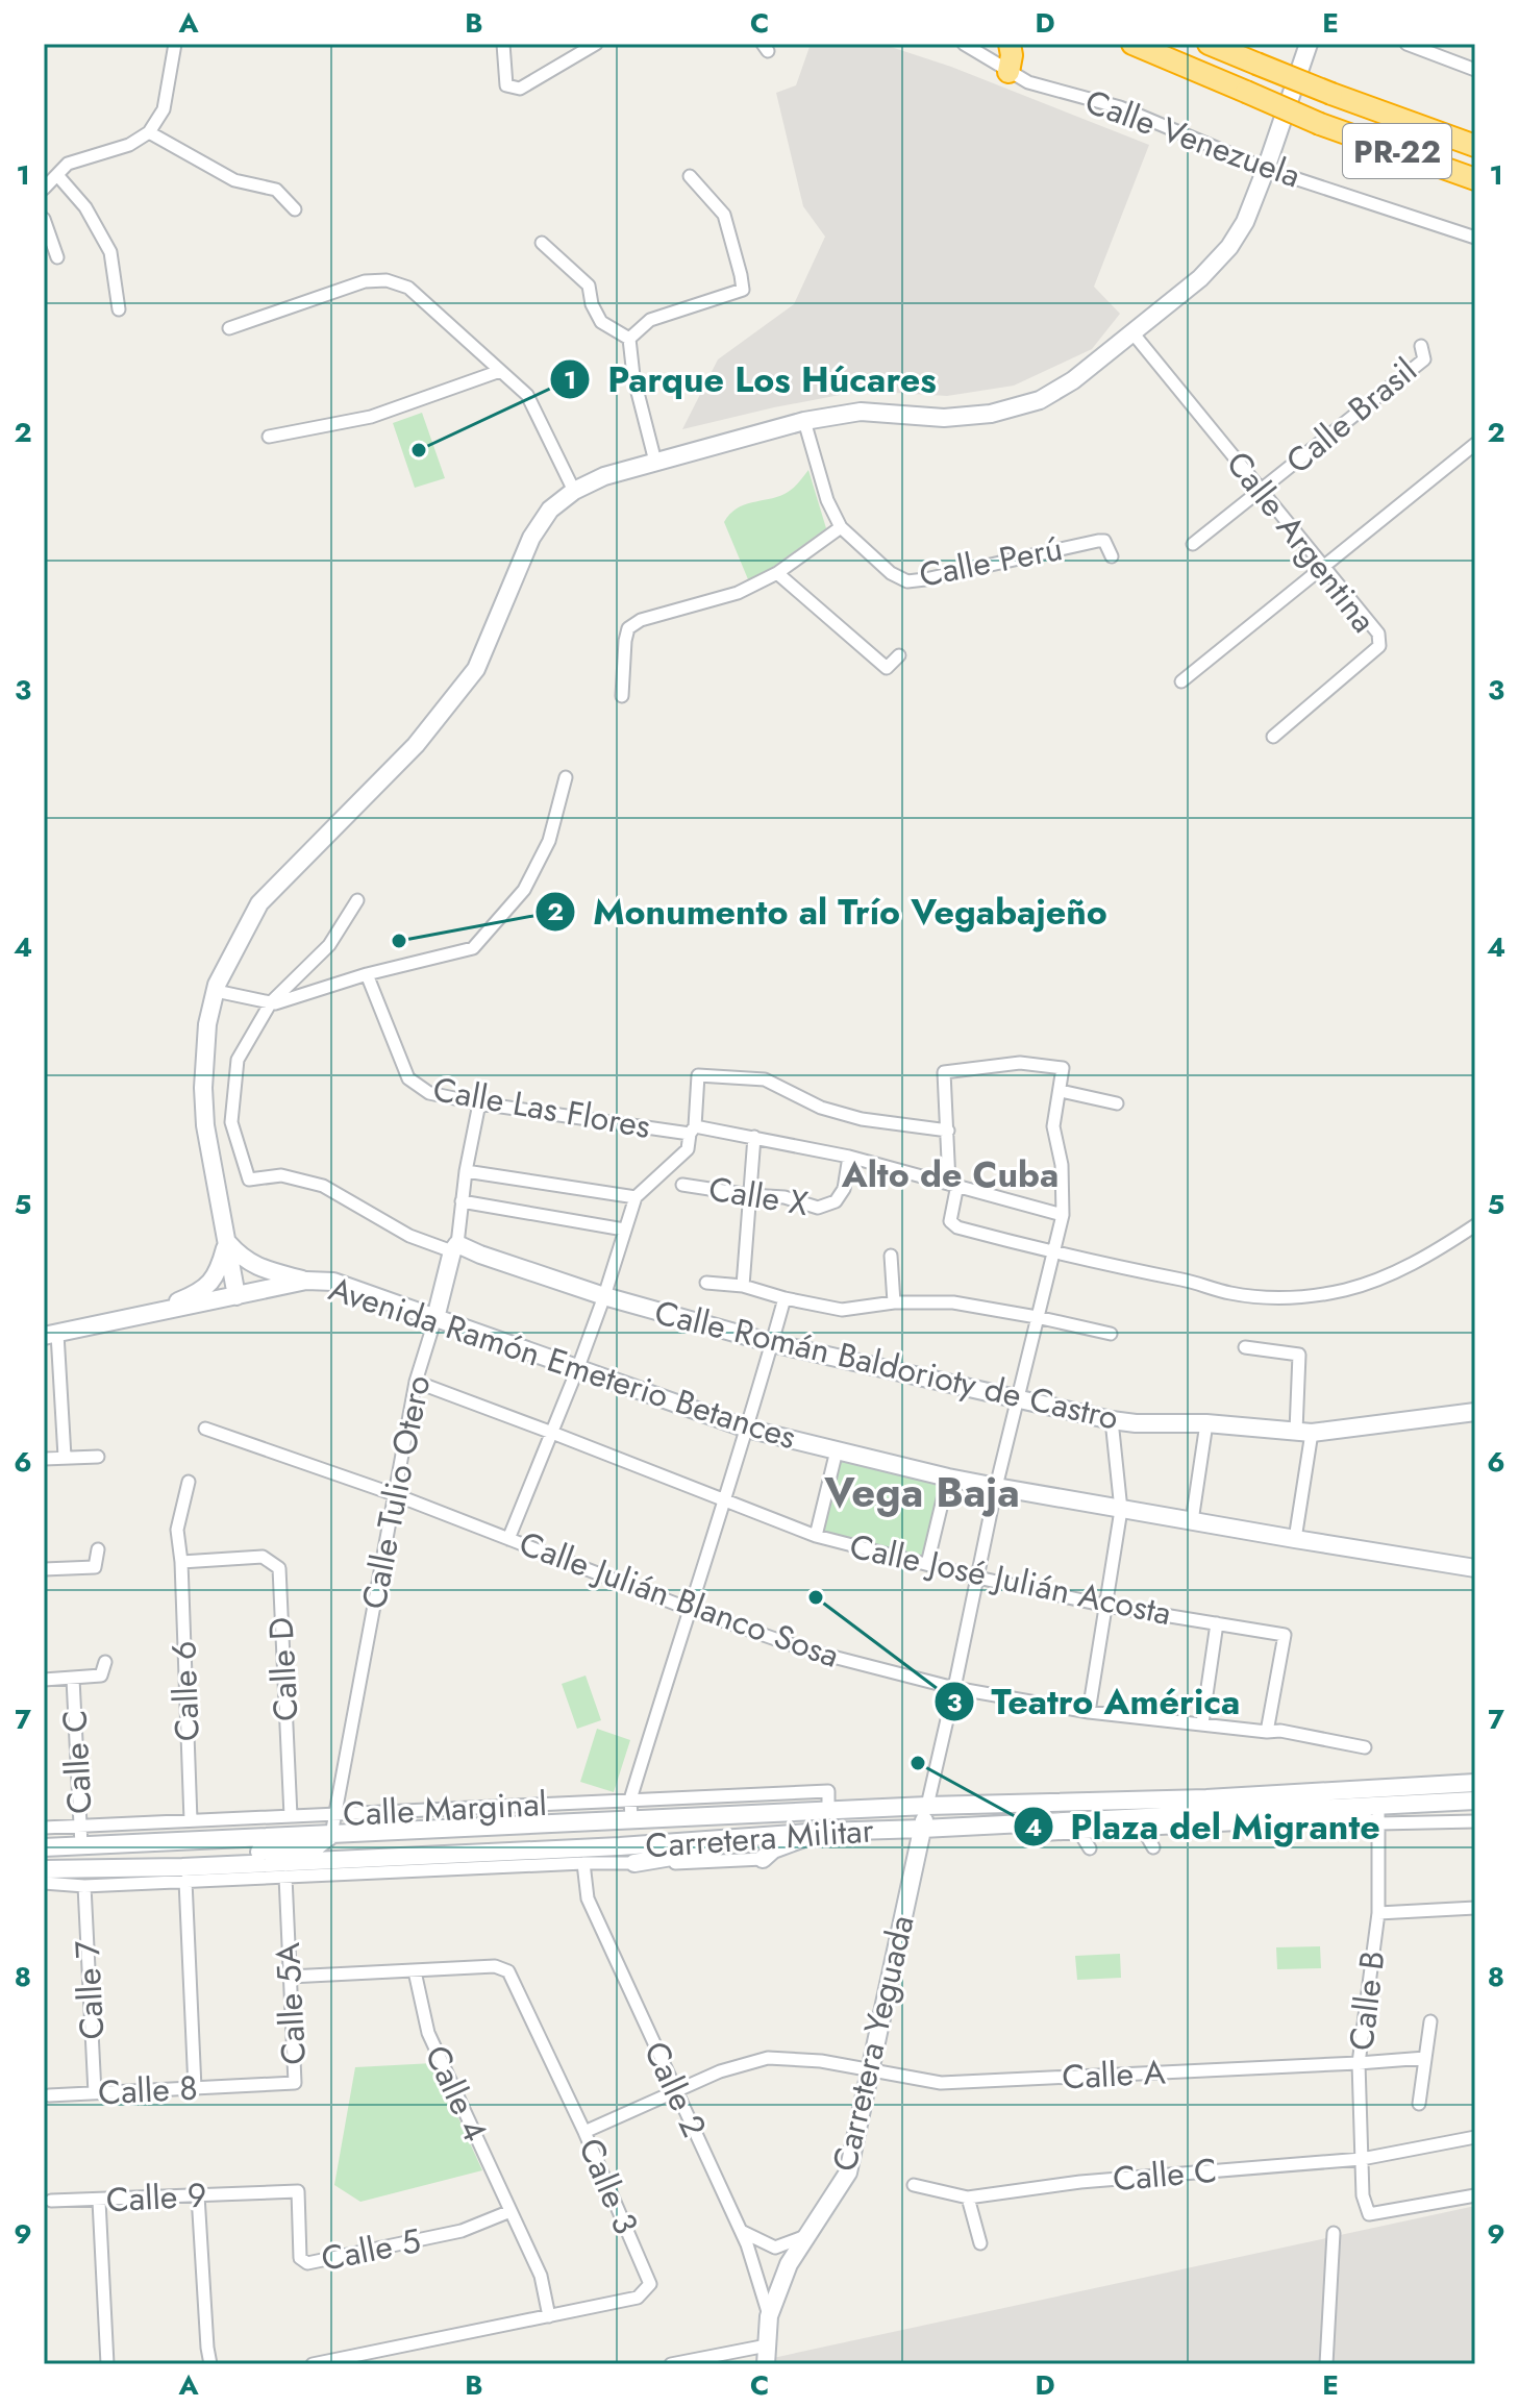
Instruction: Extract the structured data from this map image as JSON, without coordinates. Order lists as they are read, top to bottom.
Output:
{
  "streets": {
    "highway": ["PR-22"],
    "street": [
      "Calle Venezuela",
      "Calle Brasil",
      "Calle Argentina",
      "Calle Perú",
      "Calle Las Flores",
      "Calle X",
      "Avenida Ramón Emeterio Betances",
      "Calle Román Baldorioty de Castro",
      "Calle Tulio Otero",
      "Calle José Julián Acosta",
      "Calle Julián Blanco Sosa",
      "Calle D",
      "Calle 6",
      "Calle C",
      "Calle Marginal",
      "Carretera Militar",
      "Calle 7",
      "Calle B",
      "Calle 5A",
      "Carretera Yeguada",
      "Calle A",
      "Calle 2",
      "Calle 8",
      "Calle 4",
      "Calle 3",
      "Calle 9",
      "Calle 5"
    ]
  },
  "crossings": [
    ["Calle Brasil", "Calle Argentina"],
    ["Calle Las Flores", "Calle X"],
    ["Calle Las Flores", "Calle Tulio Otero"],
    ["Avenida Ramón Emeterio Betances", "Calle Tulio Otero"],
    ["Calle Román Baldorioty de Castro", "Calle Tulio Otero"],
    ["Calle Tulio Otero", "Calle José Julián Acosta"],
    ["Calle Tulio Otero", "Calle Julián Blanco Sosa"],
    ["Calle Tulio Otero", "Calle Marginal"],
    ["Calle Tulio Otero", "Carretera Militar"],
    ["Calle José Julián Acosta", "Calle Julián Blanco Sosa"],
    ["Calle D", "Calle 6"],
    ["Calle D", "Calle Marginal"],
    ["Calle 6", "Calle Marginal"],
    ["Calle C", "Calle Marginal"],
    ["Calle C", "Carretera Militar"],
    ["Calle C", "Calle B"],
    ["Calle Marginal", "Carretera Militar"],
    ["Calle Marginal", "Calle 7"],
    ["Calle Marginal", "Calle 5A"],
    ["Calle Marginal", "Calle 2"],
    ["Carretera Militar", "Calle B"],
    ["Carretera Militar", "Carretera Yeguada"],
    ["Calle 7", "Calle 8"],
    ["Calle B", "Calle A"],
    ["Calle 5A", "Calle 8"],
    ["Calle 5A", "Calle 3"],
    ["Carretera Yeguada", "Calle A"],
    ["Carretera Yeguada", "Calle 2"],
    ["Calle A", "Calle 2"],
    ["Calle A", "Calle 3"],
    ["Calle 4", "Calle 3"],
    ["Calle 4", "Calle 5"],
    ["Calle 9", "Calle 5"]
  ],
  "districts": ["Alto de Cuba", "Vega Baja"],
  "places": [
    "Parque Los Húcares",
    "Monumento al Trío Vegabajeño",
    "Teatro América",
    "Plaza del Migrante"
  ],
  "grid": {
    "columns": [
      "A",
      "B",
      "C",
      "D",
      "E"
    ],
    "rows": [
      "1",
      "2",
      "3",
      "4",
      "5",
      "6",
      "7",
      "8",
      "9"
    ]
  }
}
